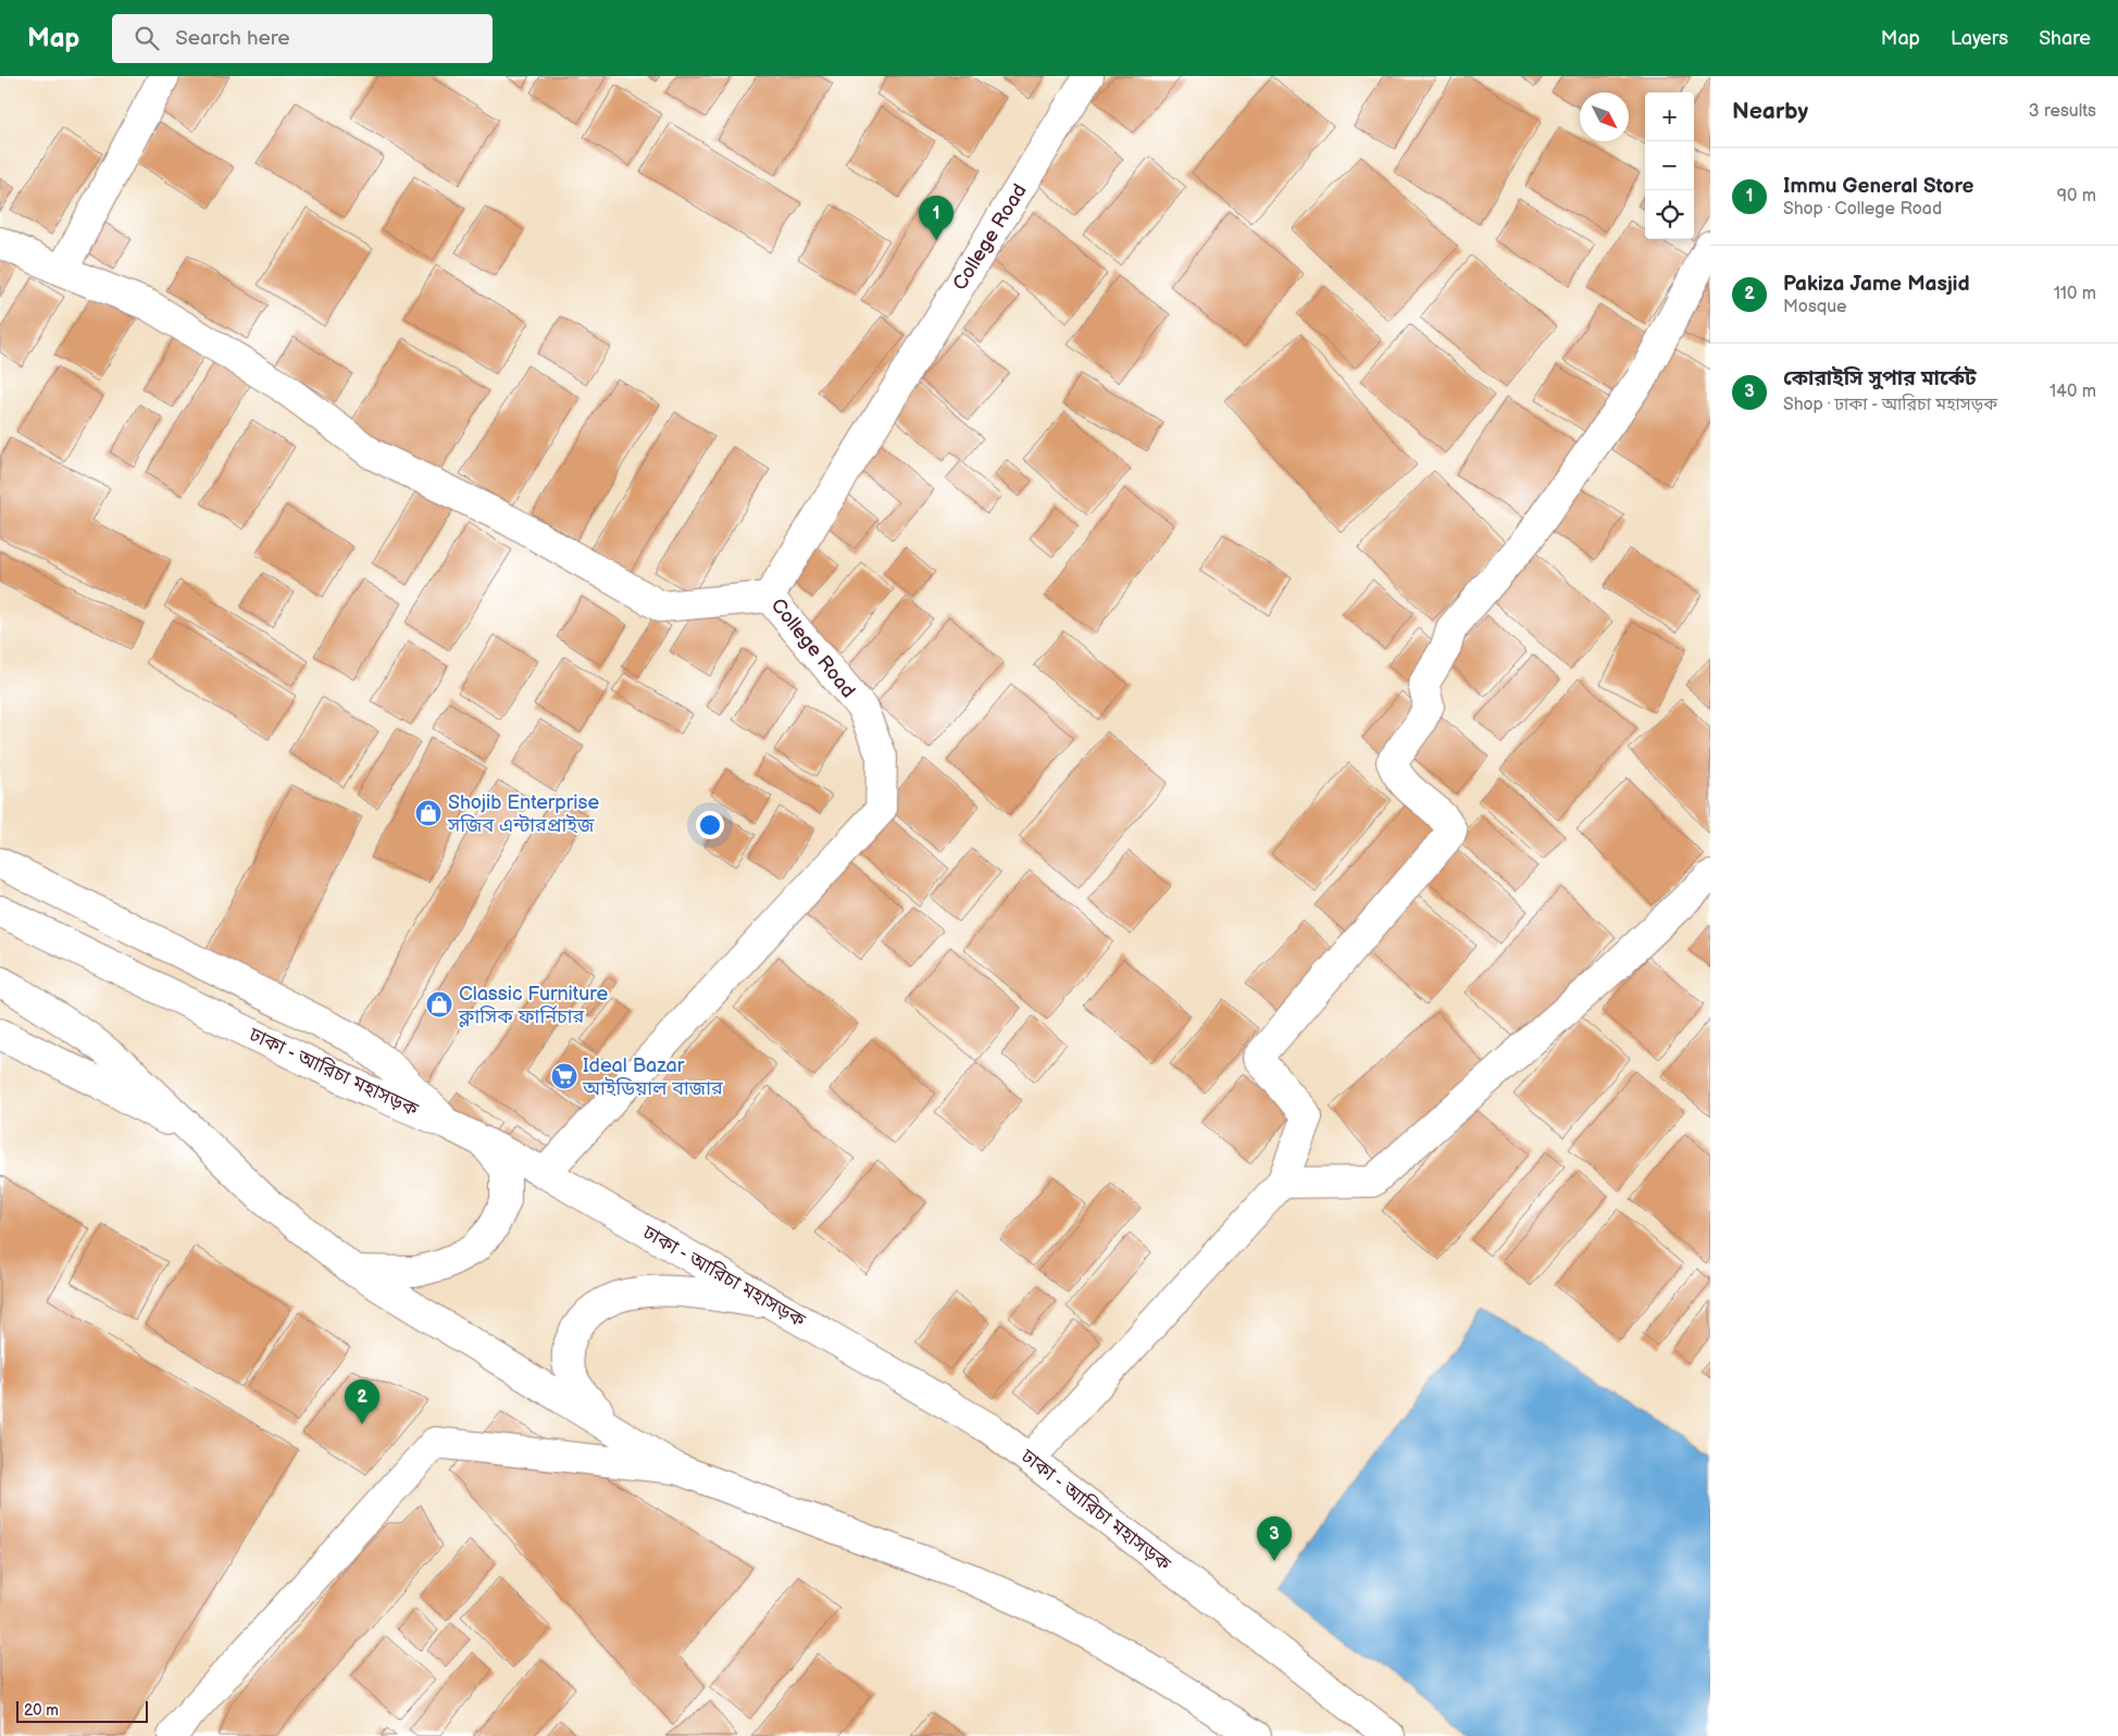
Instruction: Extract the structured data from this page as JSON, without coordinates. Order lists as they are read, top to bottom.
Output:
{
  "streets": {
    "main road": ["College Road", "ঢাকা - আরিচা মহাসড়ক"]
  },
  "crossings": [
    ["College Road", "ঢাকা - আরিচা মহাসড়ক"]
  ],
  "places": {
    "shop": ["Shojib Enterprise সজিব এন্টারপ্রাইজ", "Classic Furniture ক্লাসিক ফার্নিচার"],
    "supermarket": ["Ideal Bazar আইডিয়াল বাজার"]
  },
  "scale_bar": "20 m",
  "north": "bottom right",
  "page": {
    "header": "Map",
    "search": "Search here",
    "nav": ["Map", "Layers", "Share"],
    "heading": ["Nearby", "3 results"],
    "map_buttons": ["+", "−"],
    "list": [
      {
        "mark": "1",
        "name": "Immu General Store",
        "note": "Shop · College Road",
        "value": "90 m"
      },
      {
        "mark": "2",
        "name": "Pakiza Jame Masjid",
        "note": "Mosque",
        "value": "110 m"
      },
      {
        "mark": "3",
        "name": "কোরাইসি সুপার মার্কেট",
        "note": "Shop · ঢাকা - আরিচা মহাসড়ক",
        "value": "140 m"
      }
    ],
    "pins": ["1", "2", "3"],
    "scale": "20 m"
  }
}
